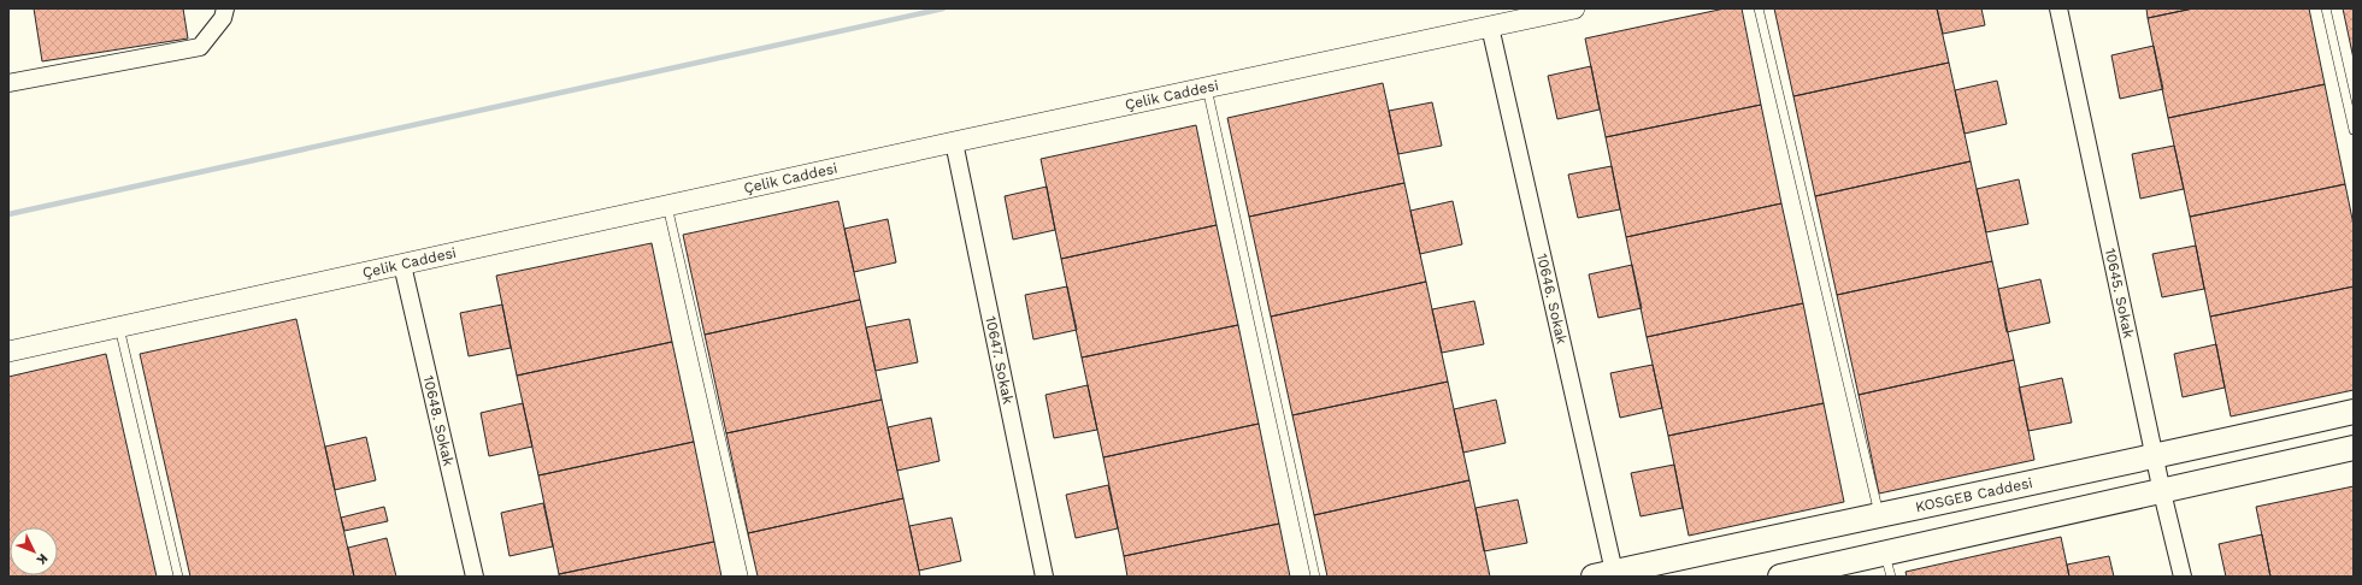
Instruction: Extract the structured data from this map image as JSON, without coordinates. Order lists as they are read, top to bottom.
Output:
{
  "streets": {
    "main road": ["KOSGEB Caddesi"],
    "street": [
      "Çelik Caddesi",
      "10645. Sokak",
      "10646. Sokak",
      "10647. Sokak",
      "10648. Sokak"
    ]
  },
  "crossings": [
    ["Çelik Caddesi", "10646. Sokak"],
    ["Çelik Caddesi", "10647. Sokak"],
    ["Çelik Caddesi", "10648. Sokak"],
    ["10645. Sokak", "KOSGEB Caddesi"],
    ["10646. Sokak", "KOSGEB Caddesi"]
  ],
  "north": "bottom right"
}
